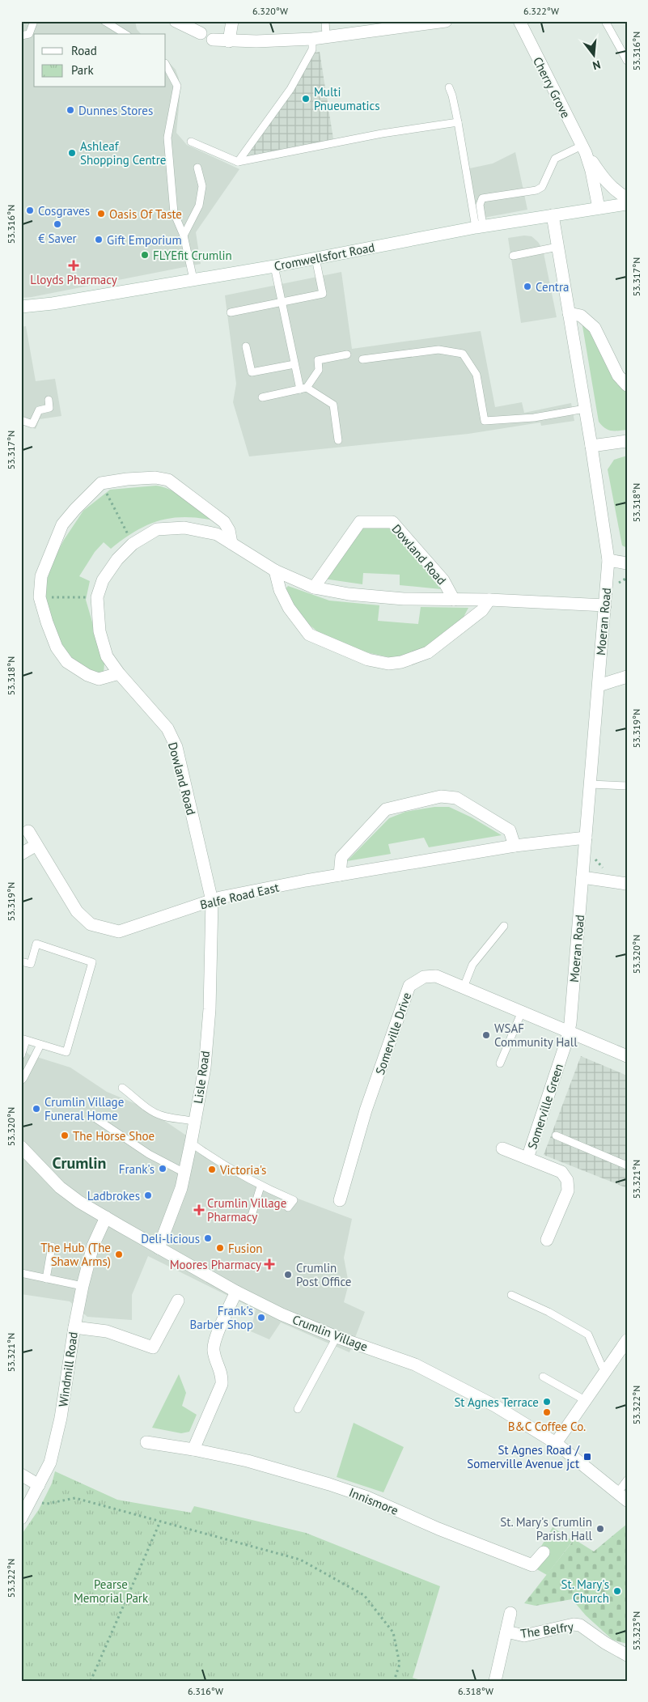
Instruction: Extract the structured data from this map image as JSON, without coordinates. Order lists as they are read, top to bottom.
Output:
{
  "streets": {
    "street": [
      "Cherry Grove",
      "Cromwellsfort Road",
      "Dowland Road",
      "Moeran Road",
      "Balfe Road East",
      "Somerville Drive",
      "Lisle Road",
      "Somerville Green",
      "Crumlin Village",
      "Windmill Road",
      "Innismore",
      "The Belfry"
    ]
  },
  "crossings": [
    ["Cherry Grove", "Cromwellsfort Road"],
    ["Cromwellsfort Road", "Moeran Road"],
    ["Dowland Road", "Moeran Road"],
    ["Dowland Road", "Balfe Road East"],
    ["Dowland Road", "Lisle Road"],
    ["Moeran Road", "Balfe Road East"],
    ["Moeran Road", "Somerville Drive"],
    ["Moeran Road", "Somerville Green"],
    ["Balfe Road East", "Lisle Road"],
    ["Somerville Drive", "Somerville Green"],
    ["Lisle Road", "Crumlin Village"],
    ["Crumlin Village", "Windmill Road"]
  ],
  "districts": ["Crumlin"],
  "parks": ["Pearse Memorial Park"],
  "places": {
    "other": [
      "Multi Pnueumatics",
      "Dunnes Stores",
      "Ashleaf Shopping Centre",
      "Cosgraves",
      "Oasis Of Taste",
      "€ Saver",
      "Gift Emporium",
      "FLYEfit Crumlin",
      "Centra",
      "WSAF Community Hall",
      "Crumlin Village Funeral Home",
      "The Horse Shoe",
      "Frank's",
      "Victoria's",
      "Ladbrokes",
      "Deli-licious",
      "Fusion",
      "The Hub (The Shaw Arms)",
      "Crumlin Post Office",
      "Frank's Barber Shop",
      "St Agnes Terrace",
      "B&C Coffee Co.",
      "St. Mary's Crumlin Parish Hall",
      "St. Mary's Church"
    ],
    "health": ["Lloyds Pharmacy", "Crumlin Village Pharmacy", "Moores Pharmacy"],
    "transit": ["St Agnes Road / Somerville Avenue jct"]
  },
  "legend": ["Road", "Park"],
  "north": "bottom",
  "coordinates": [
    "6.320°W",
    "6.322°W",
    "53.316°N",
    "53.317°N",
    "53.318°N",
    "53.319°N",
    "53.320°N",
    "53.321°N",
    "53.322°N",
    "53.323°N",
    "6.316°W",
    "6.318°W"
  ]
}
